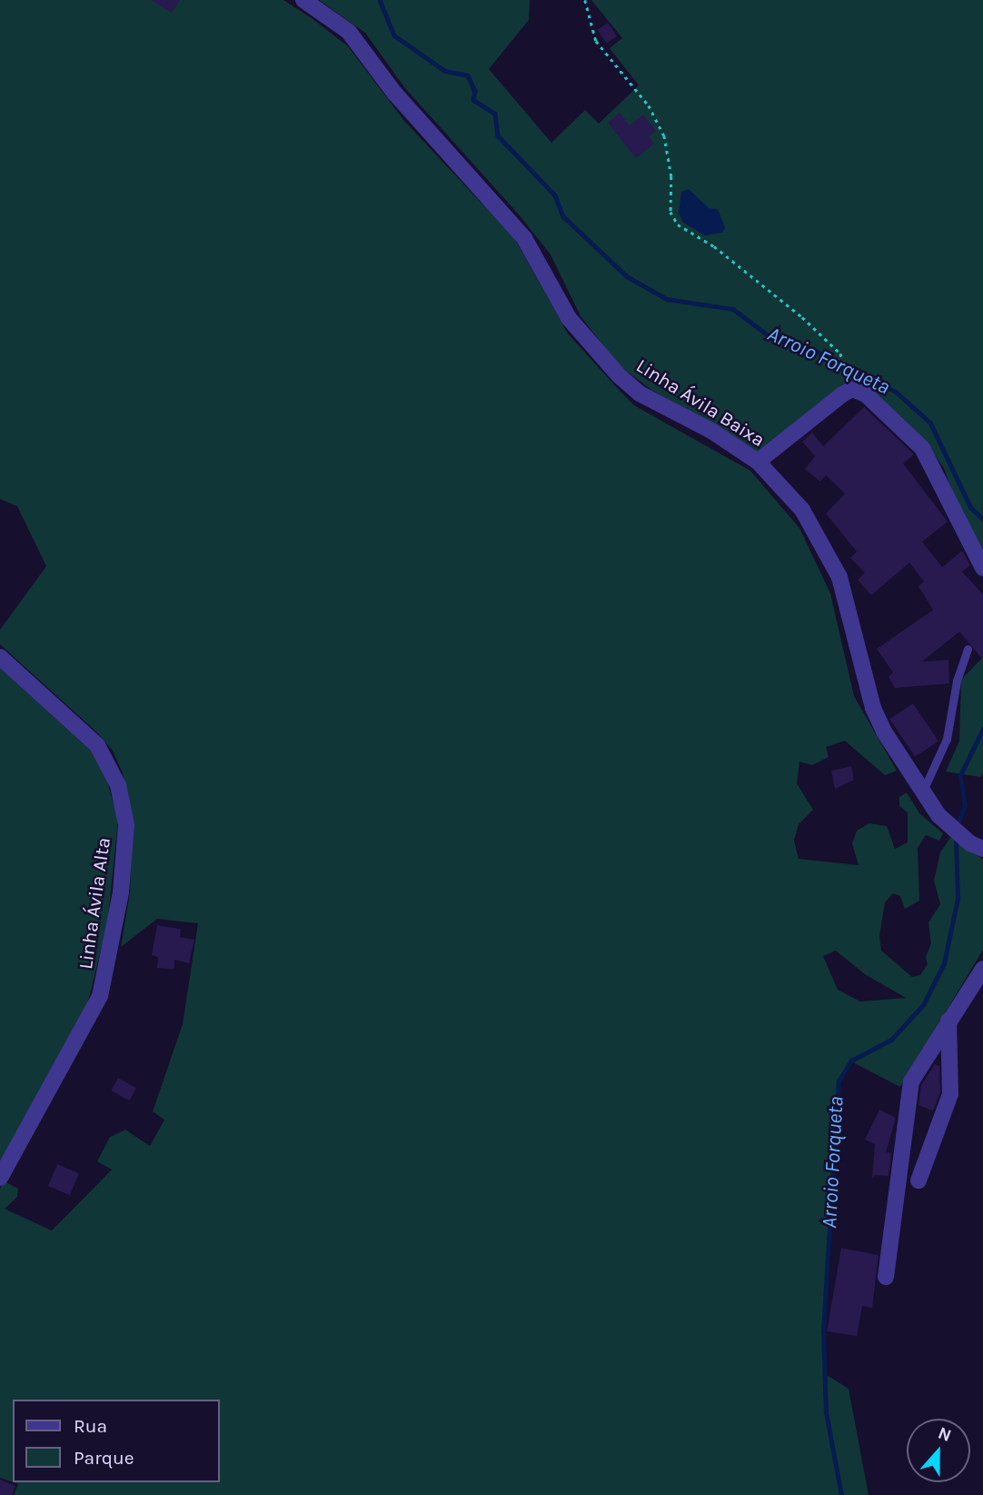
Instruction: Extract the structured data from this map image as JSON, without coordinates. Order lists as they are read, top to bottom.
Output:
{
  "streets": {
    "street": ["Linha Ávila Baixa", "Linha Ávila Alta"]
  },
  "water": ["Arroio Forqueta"],
  "legend": ["Rua", "Parque"],
  "north": "top"
}
